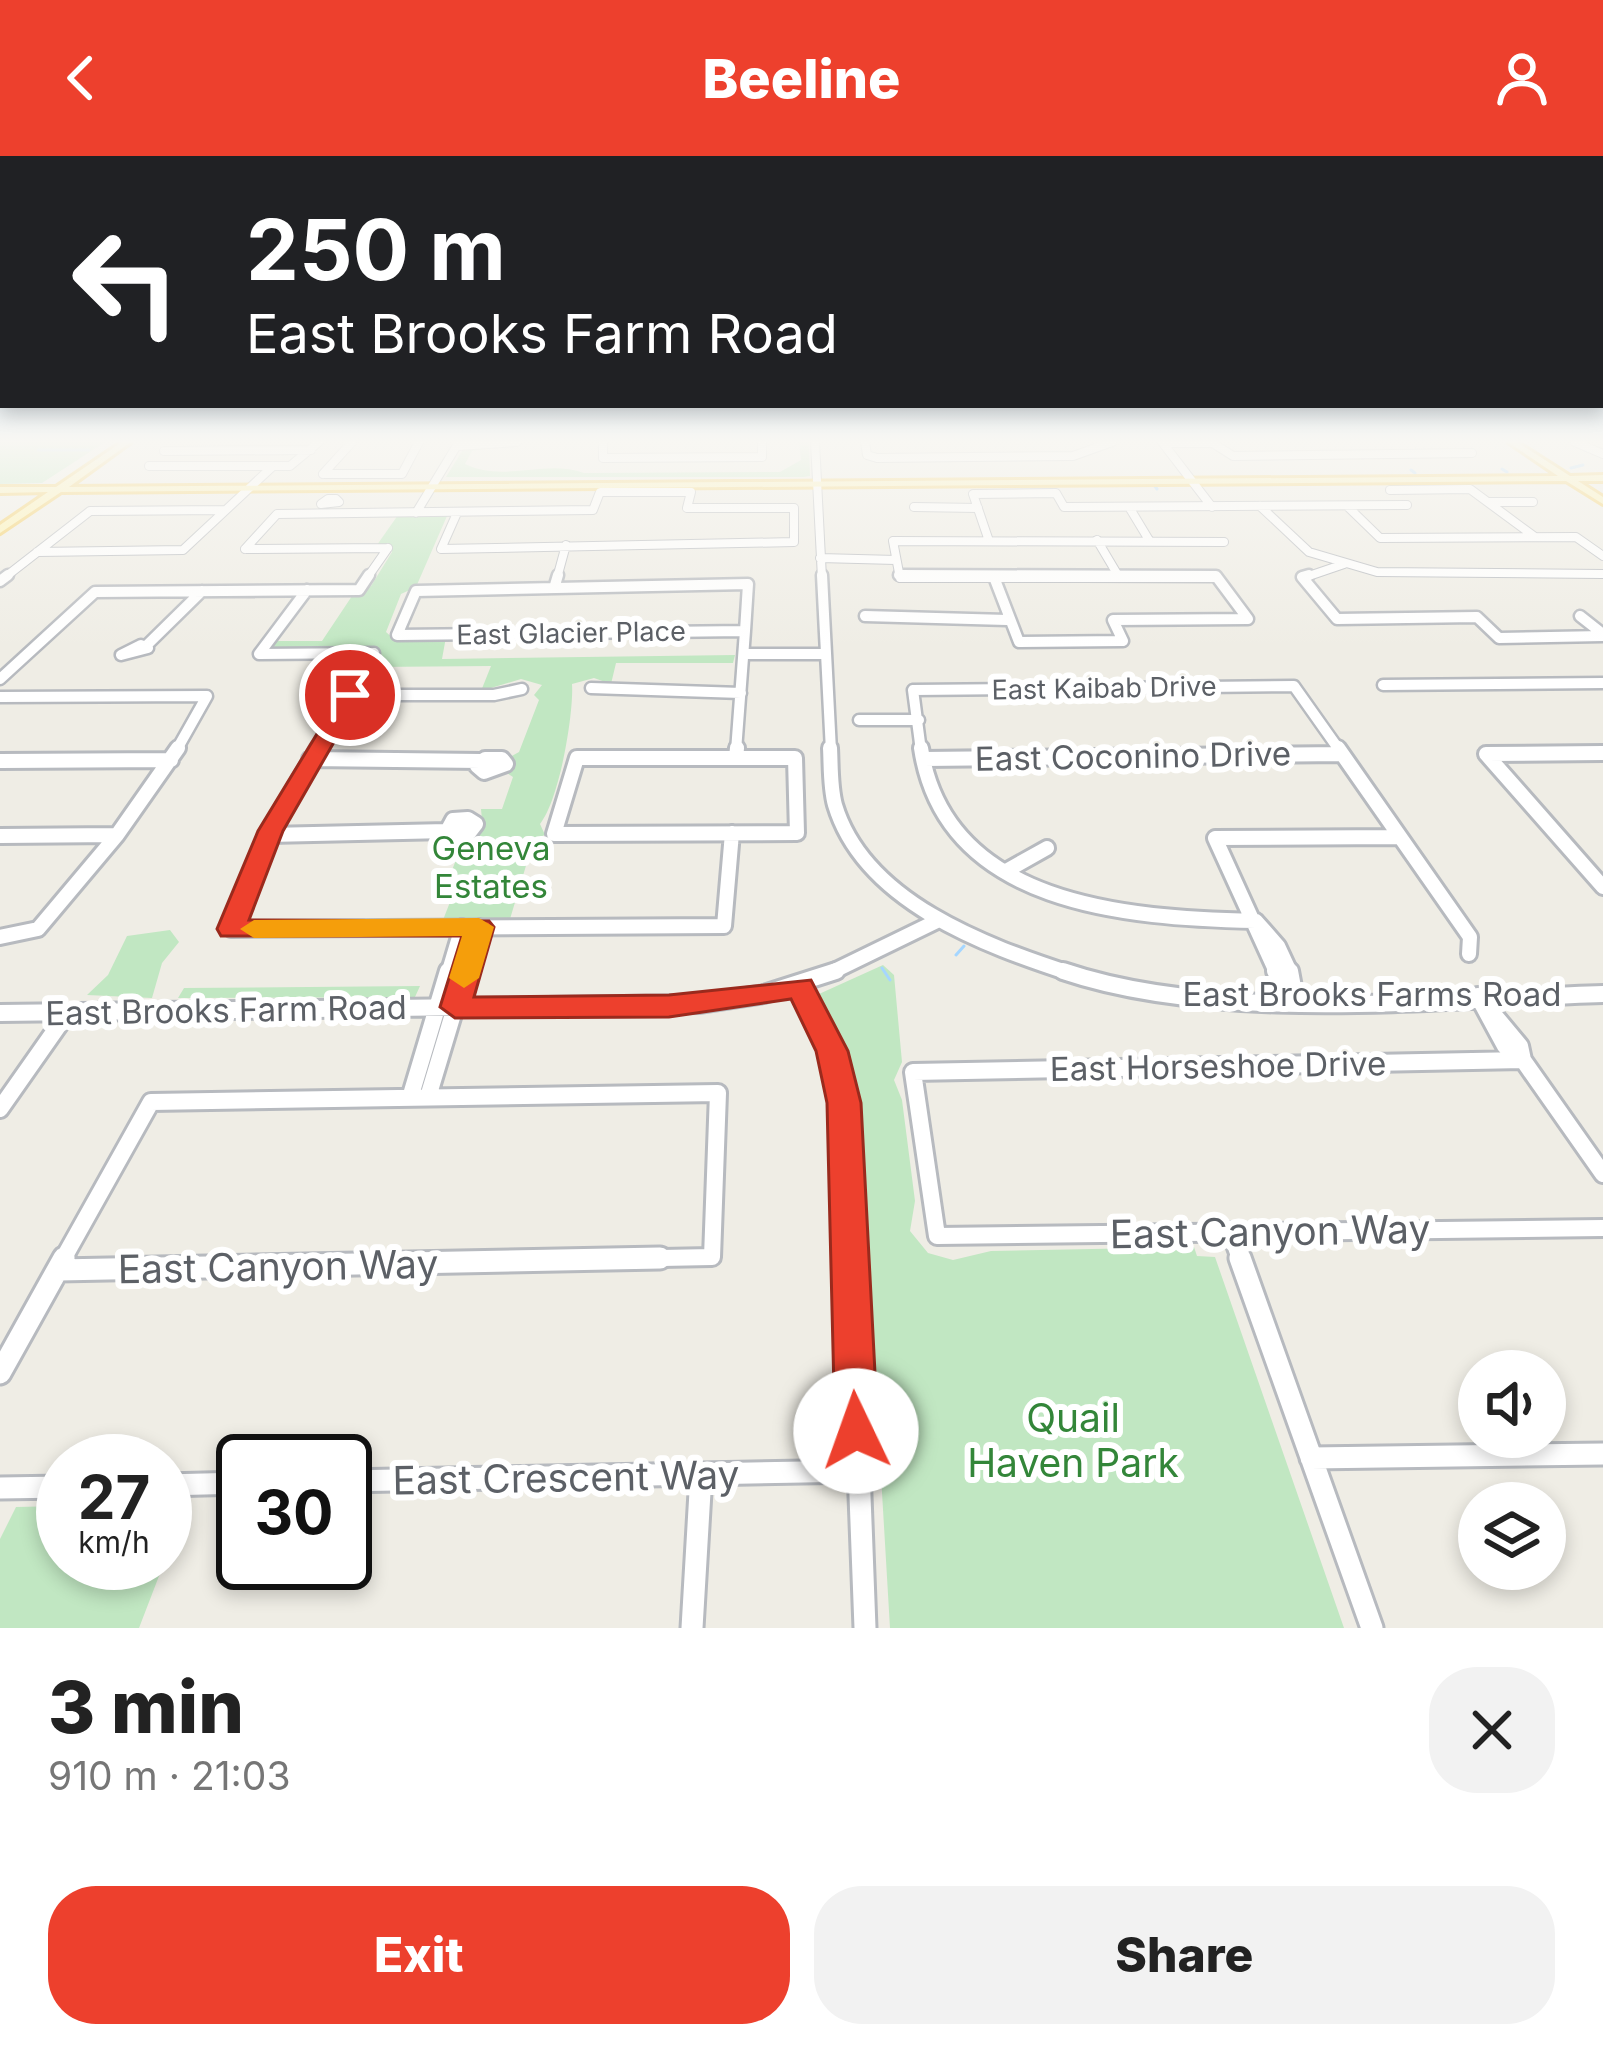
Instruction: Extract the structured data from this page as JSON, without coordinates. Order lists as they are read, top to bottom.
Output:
{
  "streets": {
    "street": [
      "East Glacier Place",
      "East Kaibab Drive",
      "East Coconino Drive",
      "East Brooks Farms Road",
      "East Brooks Farm Road",
      "East Horseshoe Drive",
      "East Canyon Way",
      "East Crescent Way"
    ]
  },
  "crossings": [
    ["East Kaibab Drive", "East Coconino Drive"],
    ["East Brooks Farms Road", "East Brooks Farm Road"],
    ["East Horseshoe Drive", "East Canyon Way"]
  ],
  "parks": ["Geneva Estates", "Quail Haven Park"],
  "page": {
    "header": "Beeline",
    "turn": ["250 m", "East Brooks Farm Road"],
    "speed": "27 km/h",
    "limit": "30",
    "heading": ["3 min", "910 m · 21:03"],
    "buttons": ["Exit", "Share"]
  }
}
